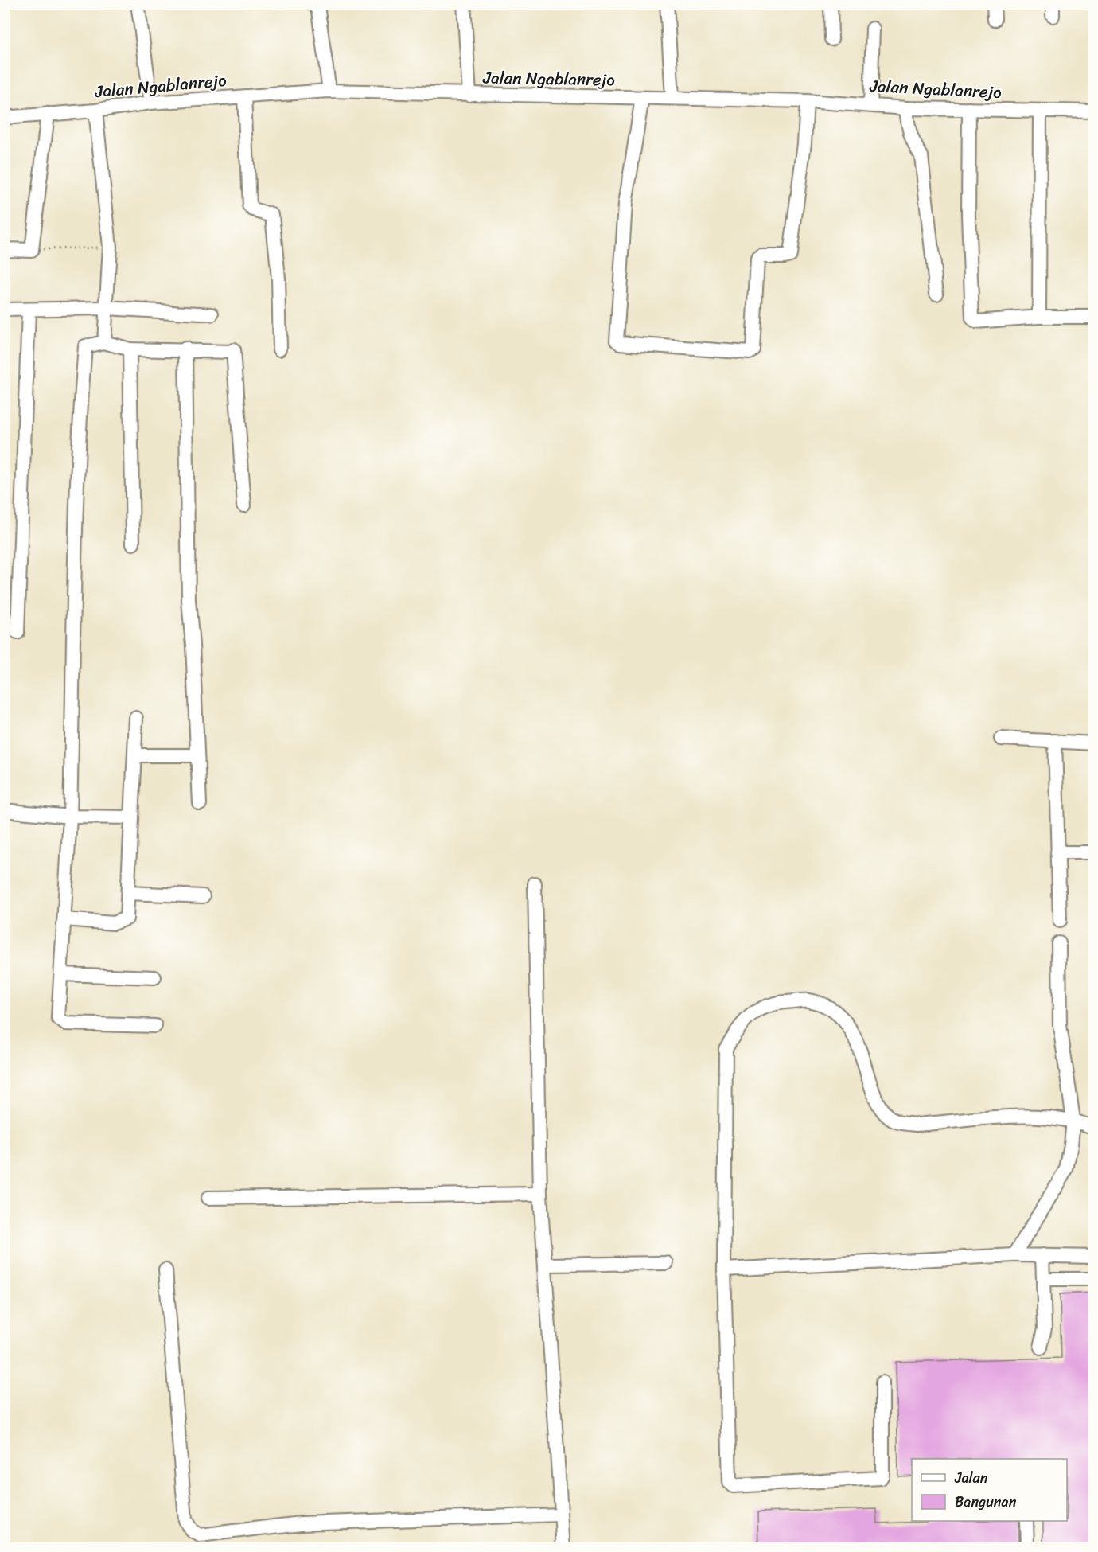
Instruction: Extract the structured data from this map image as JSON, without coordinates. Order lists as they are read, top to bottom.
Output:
{
  "streets": {
    "street": ["Jalan Ngablanrejo"]
  },
  "legend": ["Jalan", "Bangunan"]
}
